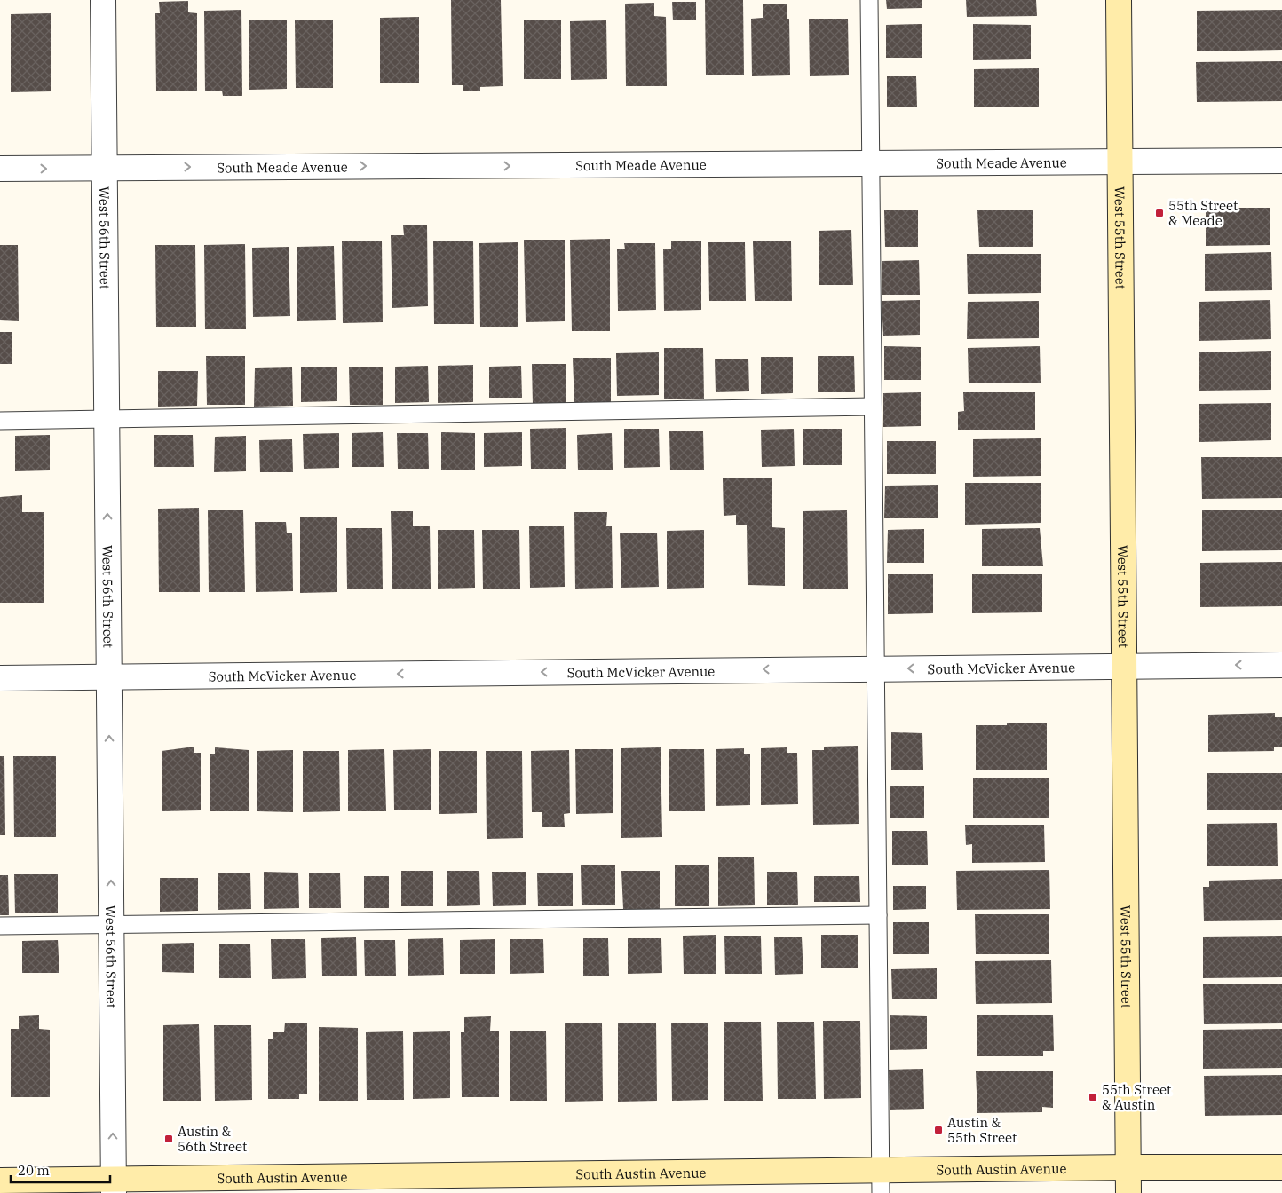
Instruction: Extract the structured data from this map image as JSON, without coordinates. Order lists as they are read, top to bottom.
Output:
{
  "streets": {
    "street": [
      "South Meade Avenue",
      "West 56th Street",
      "West 55th Street",
      "South McVicker Avenue",
      "South Austin Avenue"
    ]
  },
  "crossings": [
    ["South Meade Avenue", "West 56th Street"],
    ["South Meade Avenue", "West 55th Street"],
    ["West 56th Street", "South McVicker Avenue"],
    ["West 56th Street", "South Austin Avenue"],
    ["West 55th Street", "South McVicker Avenue"],
    ["West 55th Street", "South Austin Avenue"]
  ],
  "one_way": ["South Meade Avenue", "West 56th Street", "South McVicker Avenue"],
  "places": {
    "transit": [
      "55th Street & Meade",
      "55th Street & Austin",
      "Austin & 55th Street",
      "Austin & 56th Street"
    ]
  },
  "scale_bar": "20 m"
}
